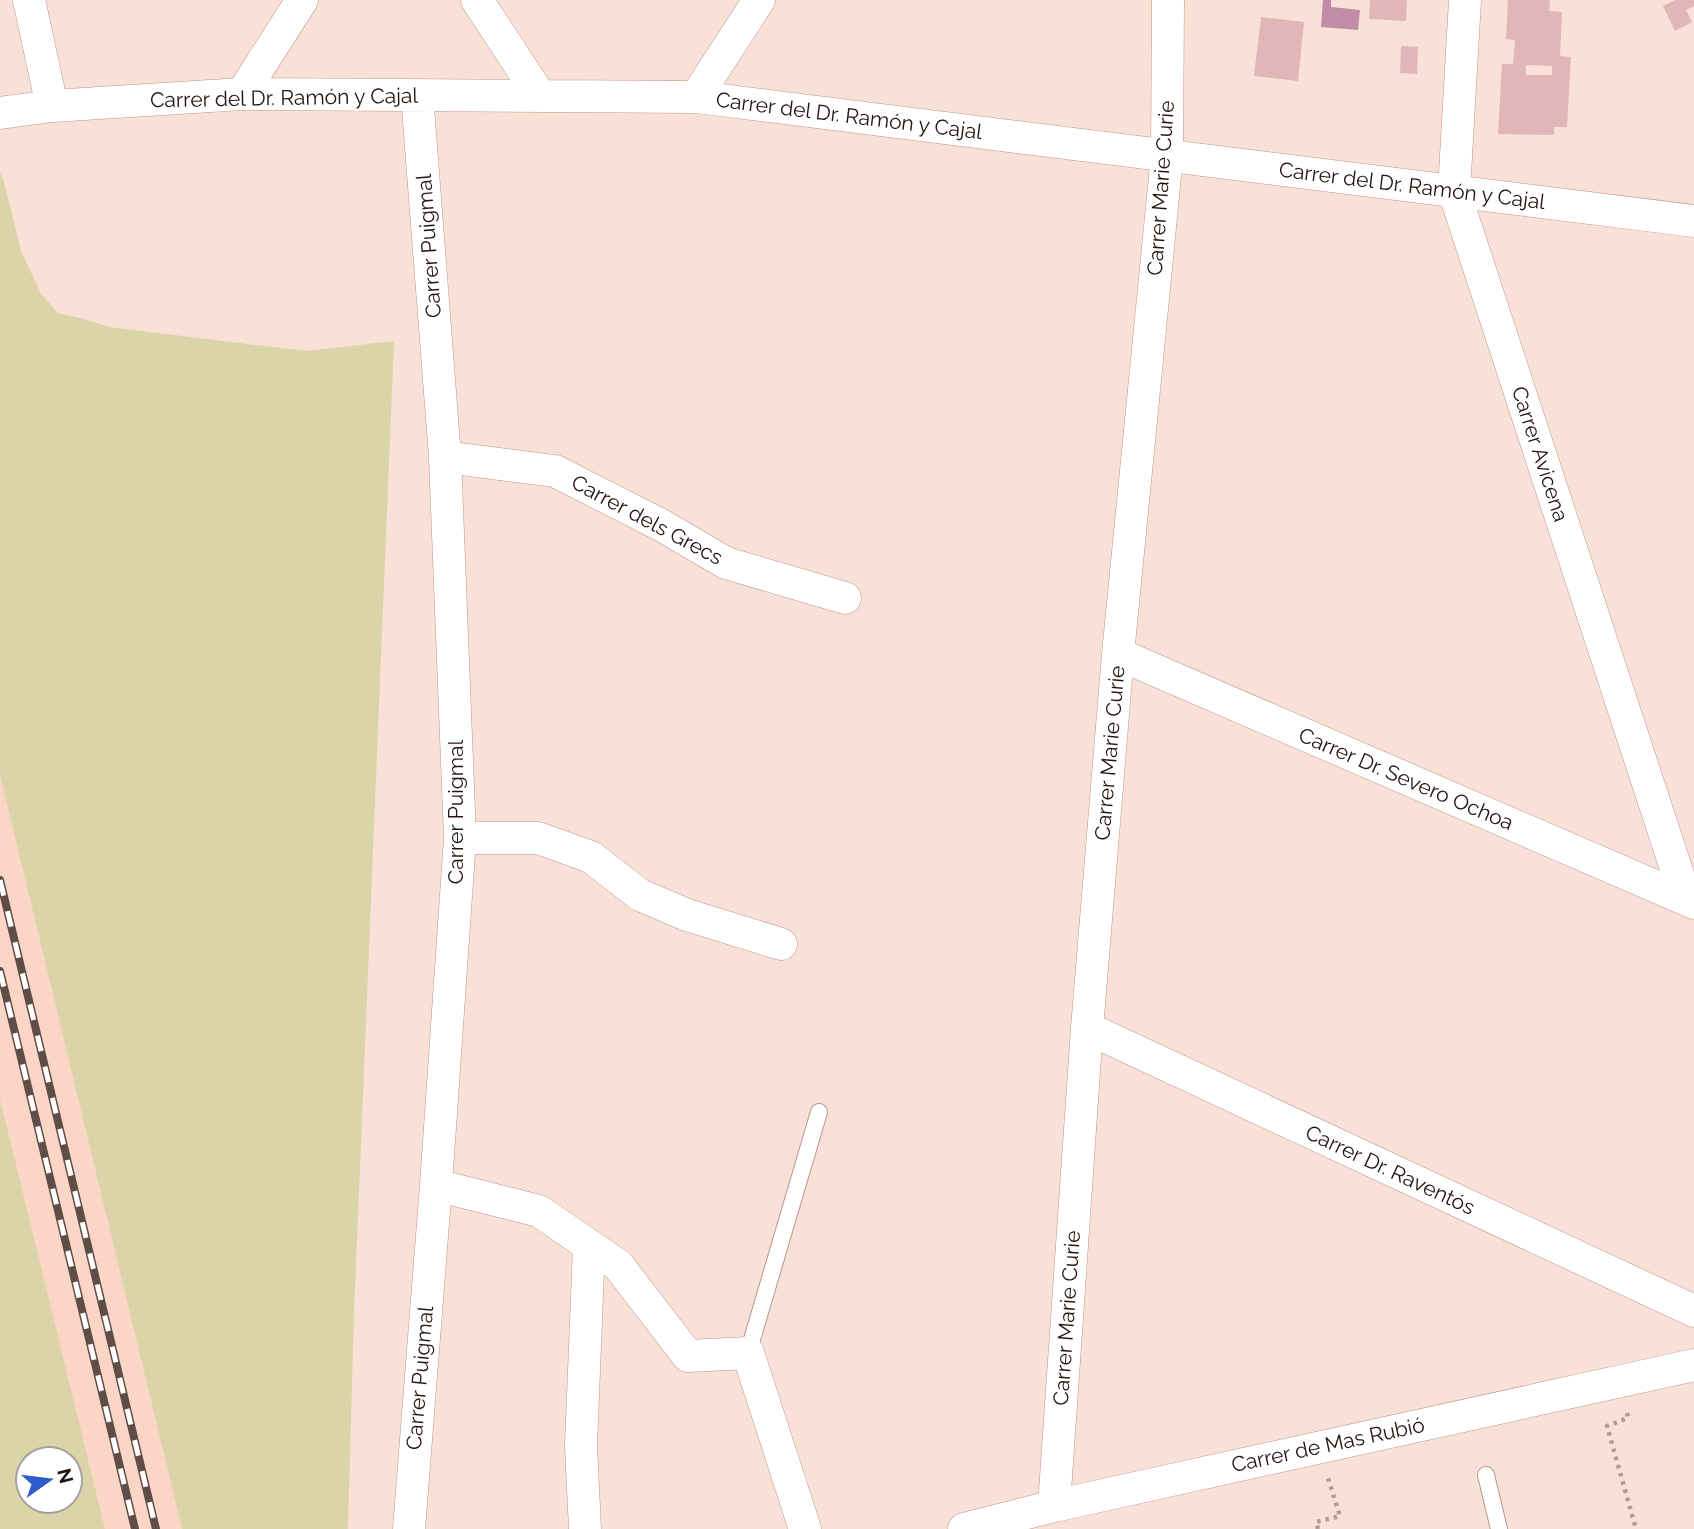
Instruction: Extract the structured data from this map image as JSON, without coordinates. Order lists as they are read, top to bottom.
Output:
{
  "streets": {
    "street": [
      "Carrer del Dr. Ramón y Cajal",
      "Carrer Marie Curie",
      "Carrer Puigmal",
      "Carrer Avicena",
      "Carrer dels Grecs",
      "Carrer Dr. Severo Ochoa",
      "Carrer Dr. Raventós",
      "Carrer de Mas Rubió"
    ]
  },
  "crossings": [
    ["Carrer del Dr. Ramón y Cajal", "Carrer Marie Curie"],
    ["Carrer del Dr. Ramón y Cajal", "Carrer Puigmal"],
    ["Carrer del Dr. Ramón y Cajal", "Carrer Avicena"],
    ["Carrer Marie Curie", "Carrer Dr. Severo Ochoa"],
    ["Carrer Marie Curie", "Carrer Dr. Raventós"],
    ["Carrer Marie Curie", "Carrer de Mas Rubió"],
    ["Carrer Puigmal", "Carrer dels Grecs"],
    ["Carrer Avicena", "Carrer Dr. Severo Ochoa"]
  ],
  "north": "right"
}
